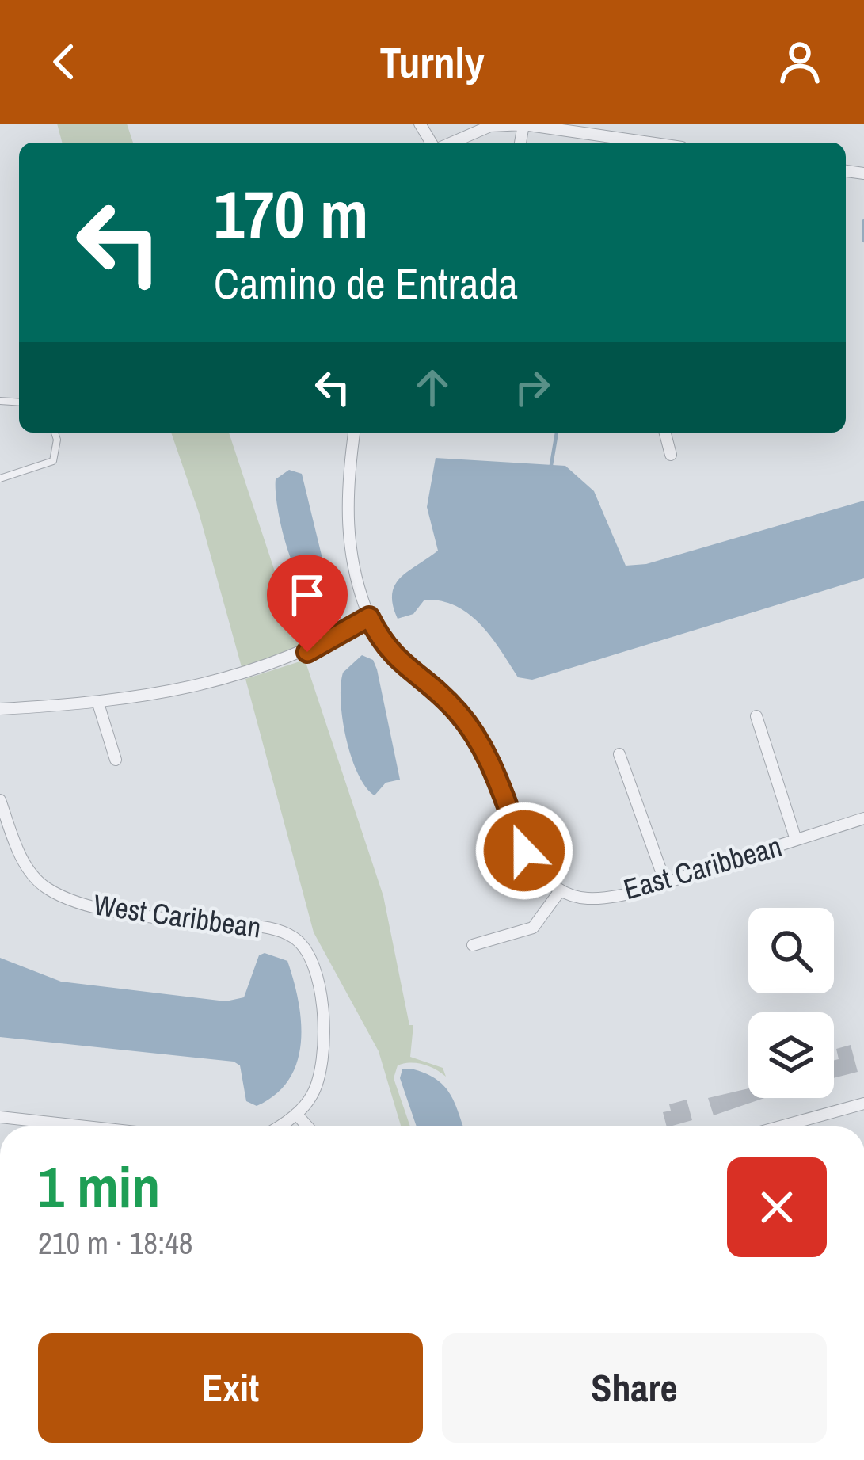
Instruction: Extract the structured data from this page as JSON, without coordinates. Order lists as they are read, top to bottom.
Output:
{
  "streets": {
    "street": ["East Caribbean", "West Caribbean"]
  },
  "page": {
    "header": "Turnly",
    "turn": ["170 m", "Camino de Entrada"],
    "heading": ["1 min", "210 m · 18:48"],
    "buttons": ["Exit", "Share"]
  }
}
